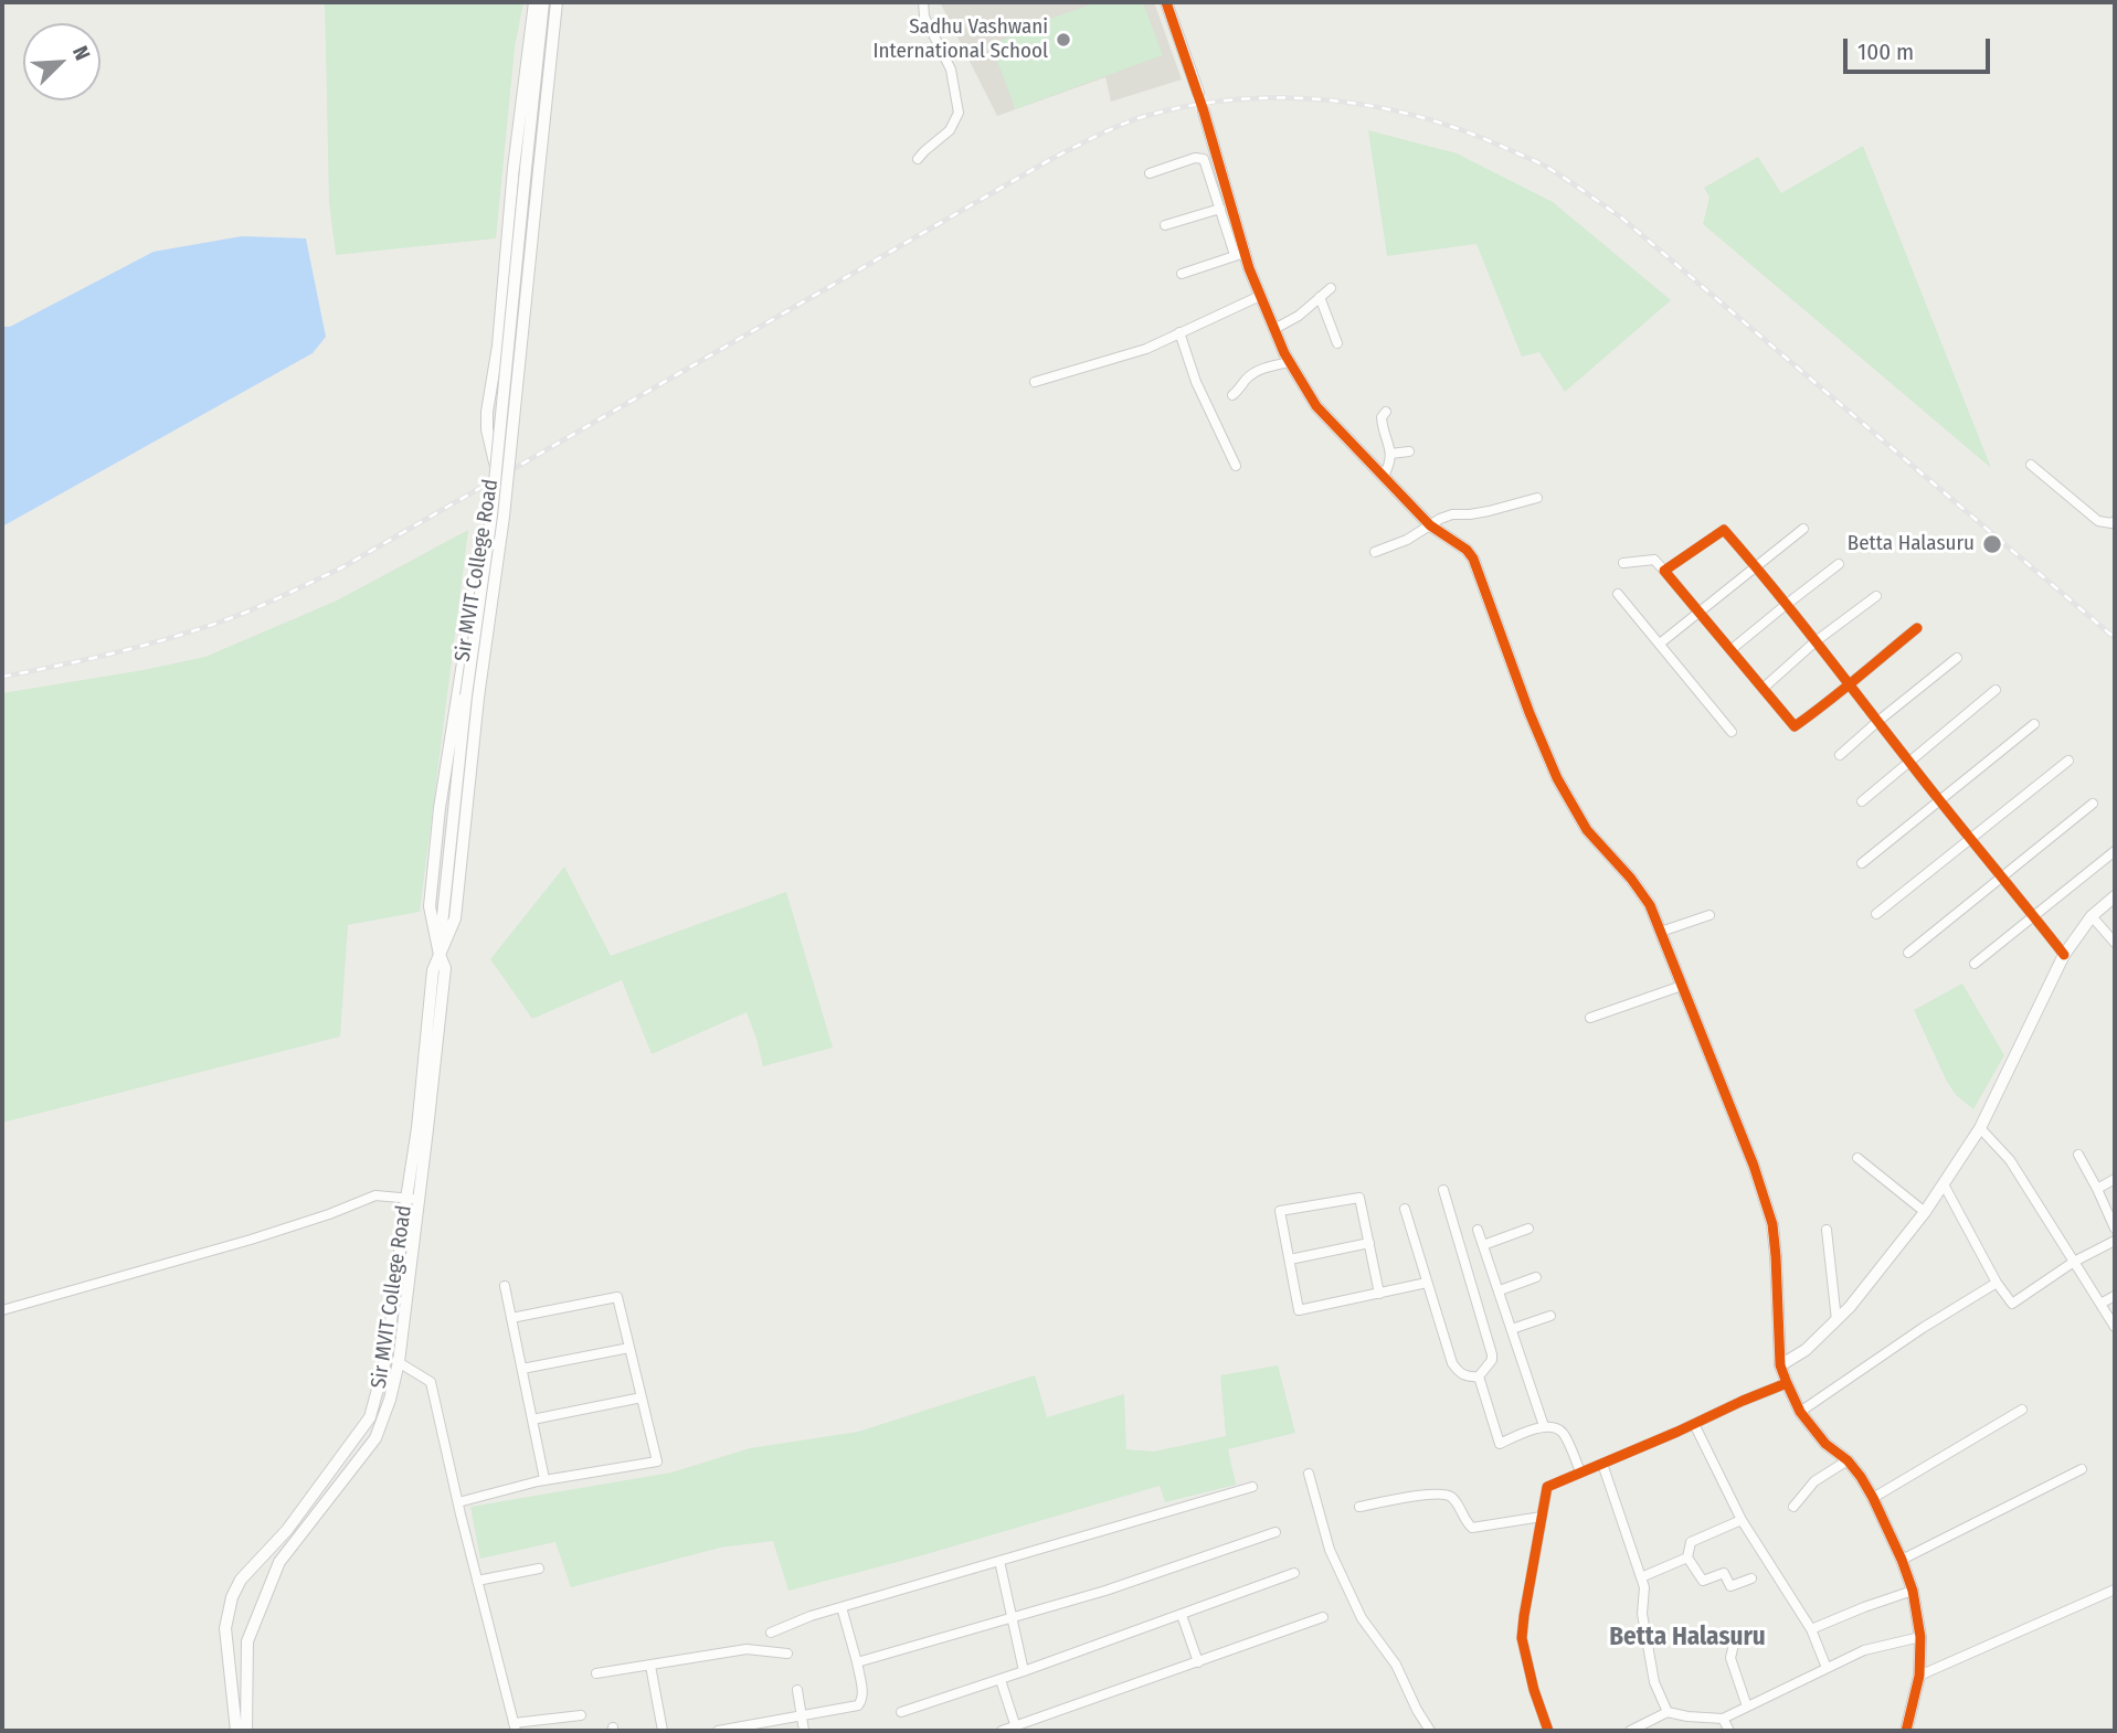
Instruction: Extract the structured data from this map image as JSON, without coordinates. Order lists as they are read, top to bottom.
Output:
{
  "streets": {
    "main road": ["Sir MVIT College Road"]
  },
  "districts": ["Betta Halasuru"],
  "places": ["Sadhu Vashwani International School", "Betta Halasuru"],
  "scale_bar": "100 m",
  "north": "top right"
}
